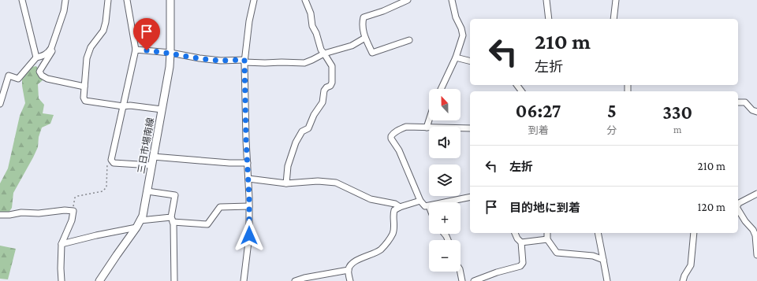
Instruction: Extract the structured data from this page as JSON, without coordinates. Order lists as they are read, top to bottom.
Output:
{
  "streets": {
    "main road": ["三日市場南線"]
  },
  "north": "top",
  "page": {
    "turn": ["210 m", "左折"],
    "map_buttons": ["+", "−"],
    "eta": [
      "06:27",
      "到着",
      "5",
      "分",
      "330",
      "m"
    ],
    "list": [
      {
        "name": "左折",
        "value": "210 m"
      },
      {
        "name": "目的地に到着",
        "value": "120 m"
      }
    ]
  }
}
